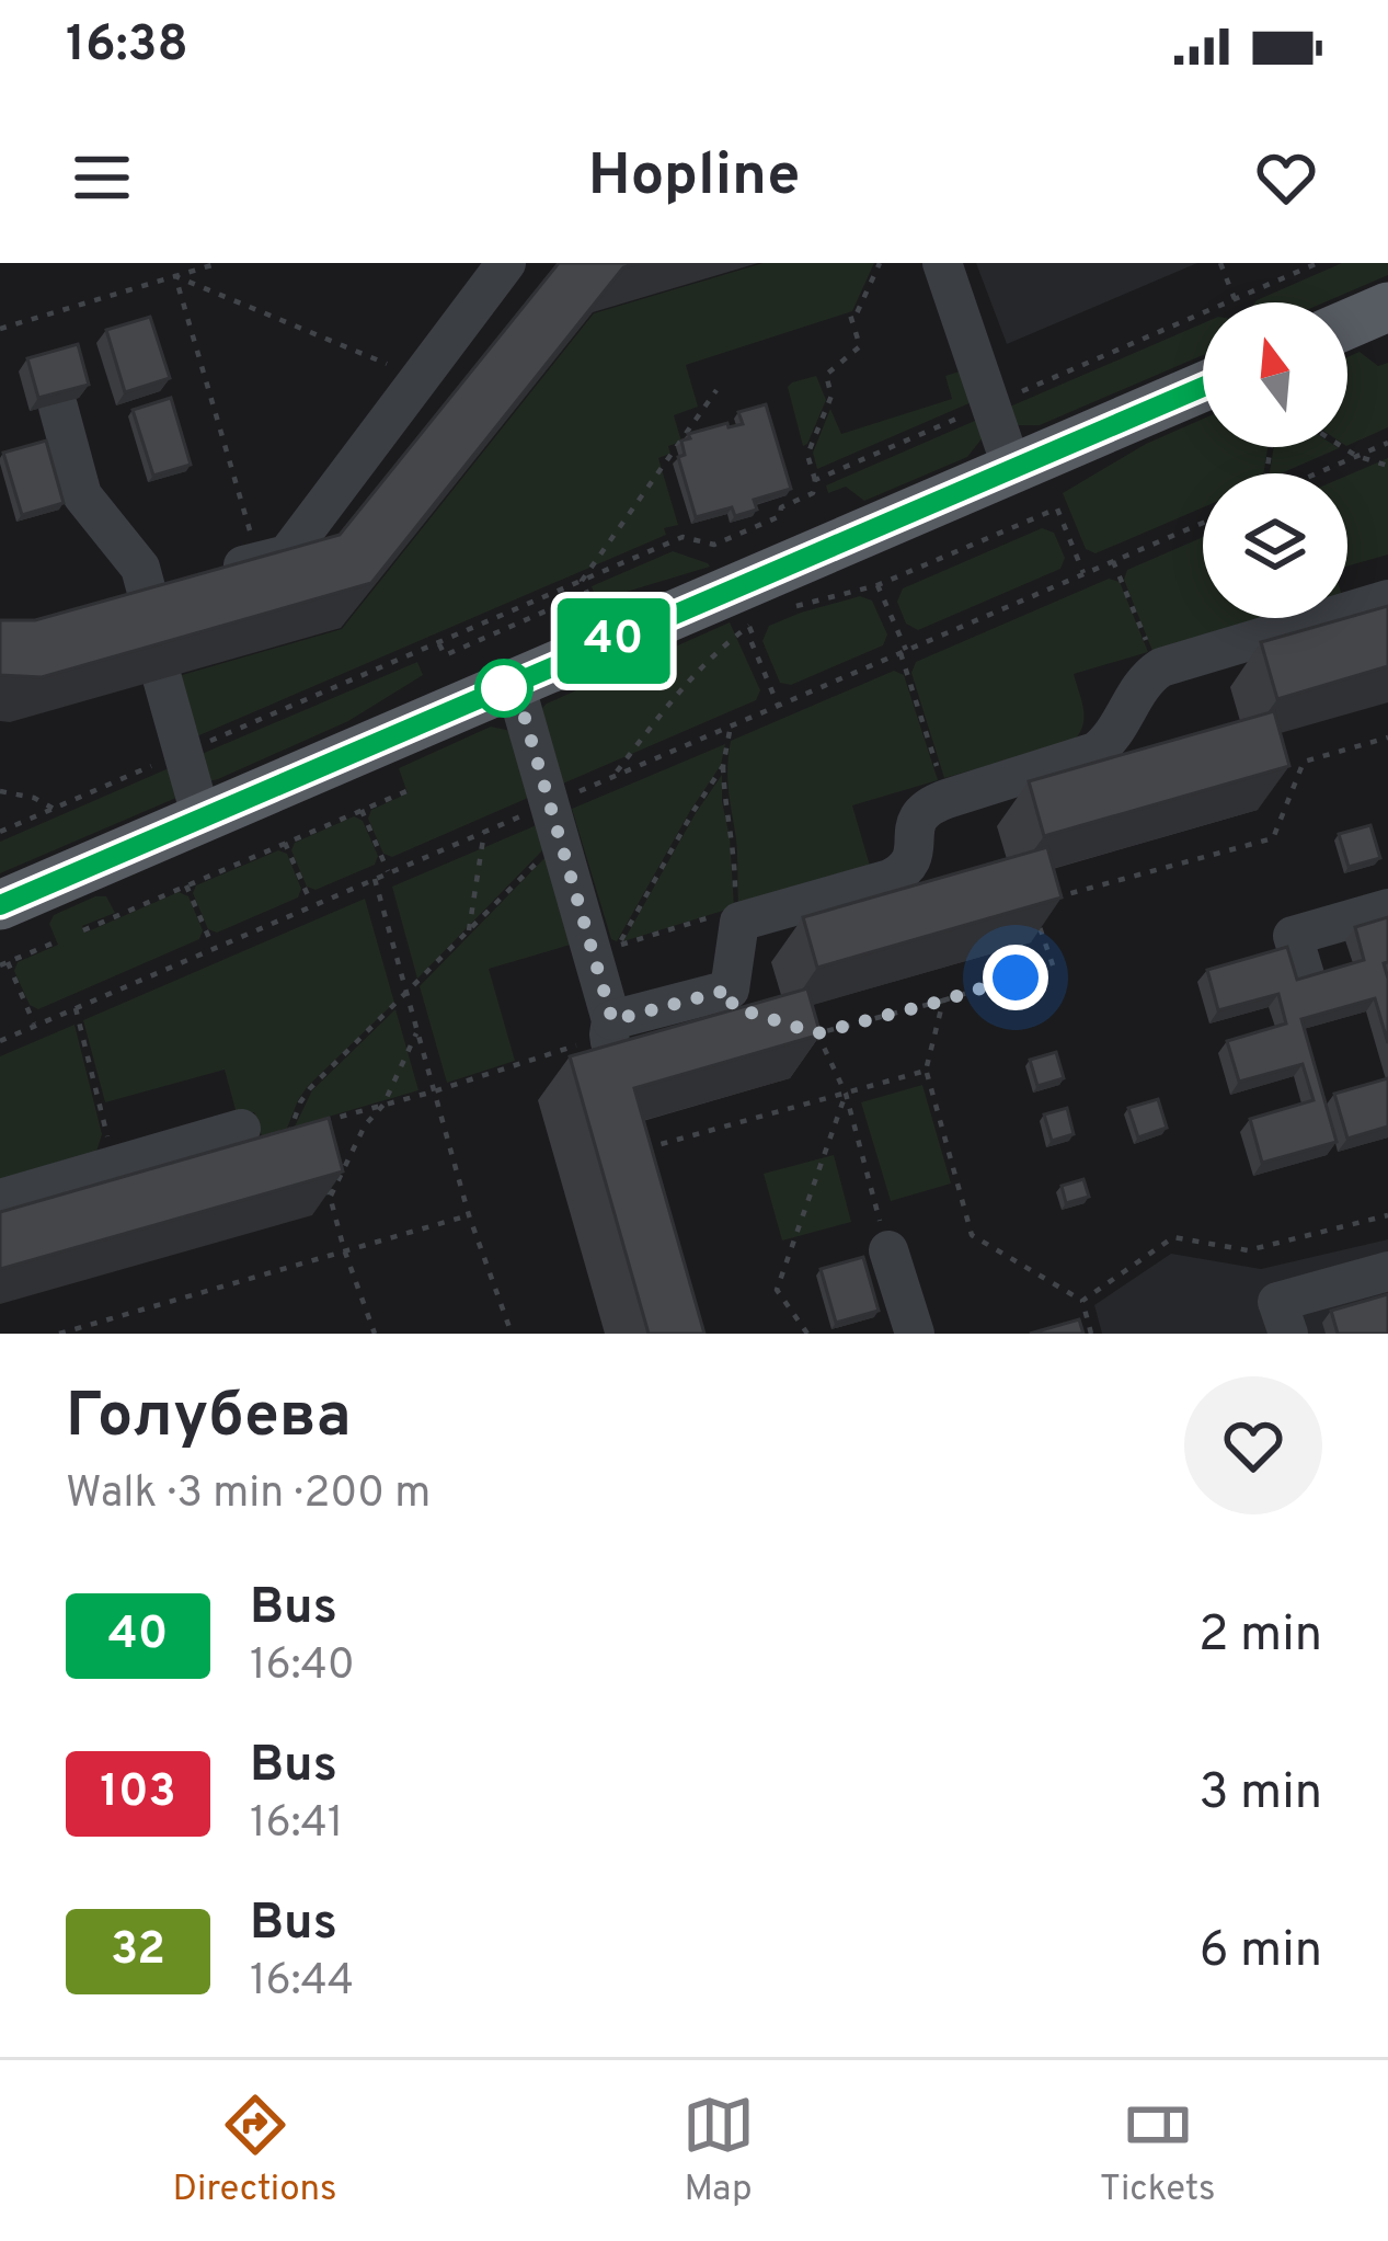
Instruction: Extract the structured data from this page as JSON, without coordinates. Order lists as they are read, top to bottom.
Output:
{
  "lines": ["bus line 40"],
  "north": "top",
  "page": {
    "status": "16:38",
    "header": "Hopline",
    "on_map": "40",
    "heading": ["Голубева", "Walk · 3 min · 200 m"],
    "list": [
      {
        "mark": "40",
        "name": "Bus",
        "note": "16:40",
        "value": "2 min"
      },
      {
        "mark": "103",
        "name": "Bus",
        "note": "16:41",
        "value": "3 min"
      },
      {
        "mark": "32",
        "name": "Bus",
        "note": "16:44",
        "value": "6 min"
      }
    ],
    "tabs": ["Directions", "Map", "Tickets"]
  }
}
